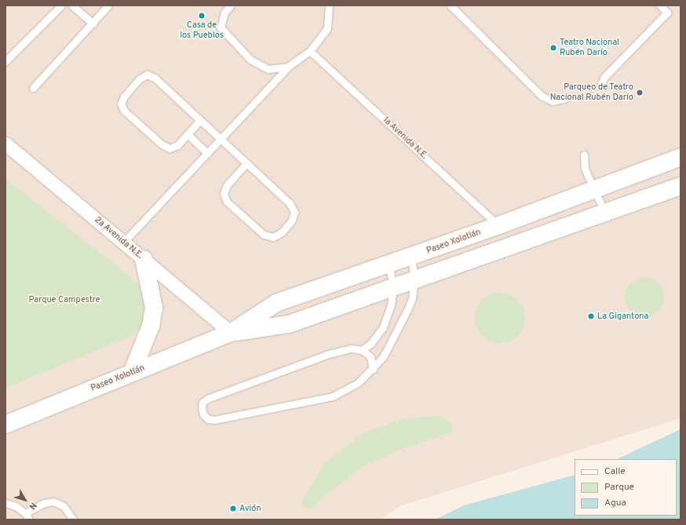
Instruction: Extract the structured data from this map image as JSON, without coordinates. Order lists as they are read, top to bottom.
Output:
{
  "streets": {
    "street": ["2a Avenida N.E.", "Paseo Xolotlán"],
    "lane": ["1a Avenida N.E."]
  },
  "crossings": [
    ["1a Avenida N.E.", "Paseo Xolotlán"],
    ["2a Avenida N.E.", "Paseo Xolotlán"]
  ],
  "parks": ["Parque Campestre"],
  "places": [
    "Casa de los Pueblos",
    "Teatro Nacional Rubén Darío",
    "Parqueo de Teatro Nacional Rubén Darío",
    "La Gigantona",
    "Avión"
  ],
  "legend": ["Calle", "Parque", "Agua"],
  "north": "bottom right"
}
